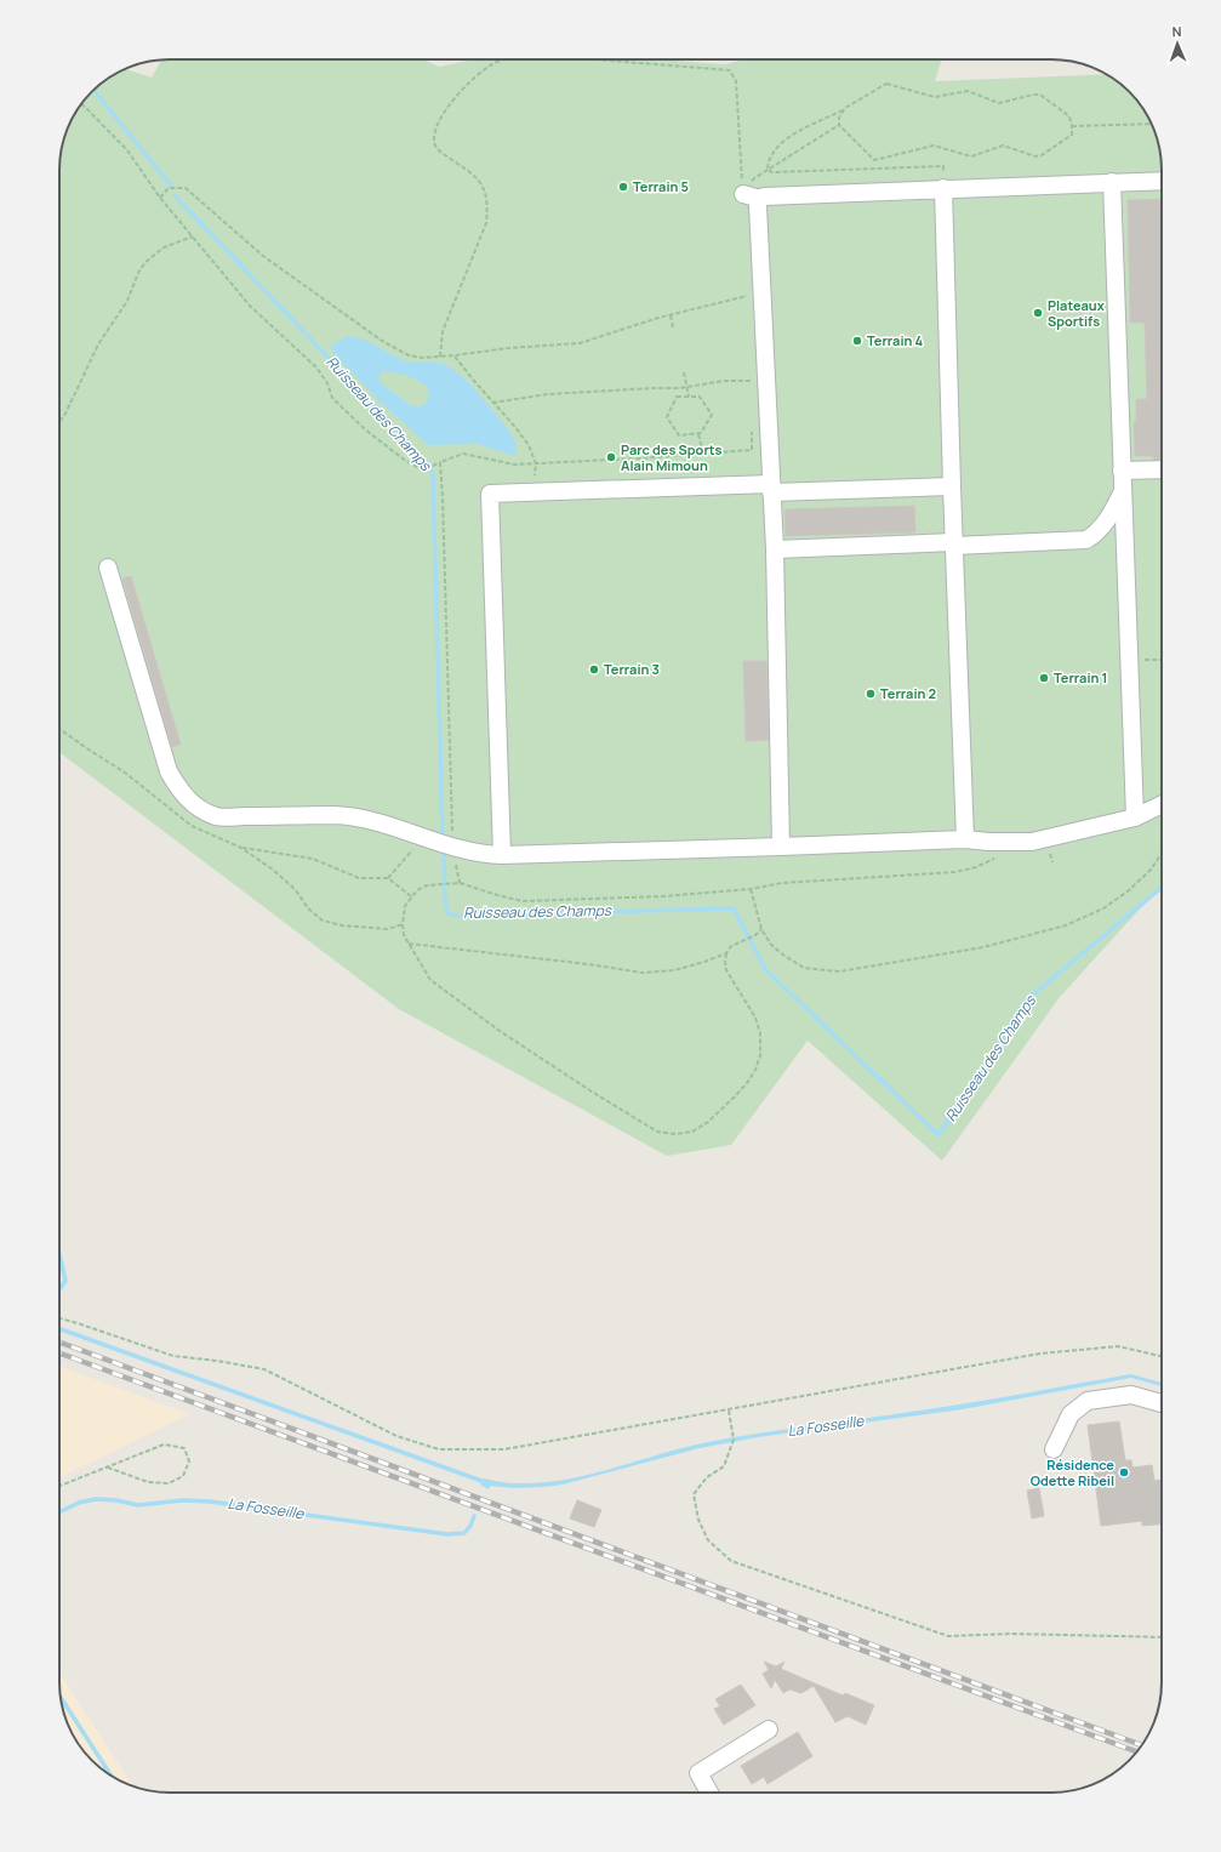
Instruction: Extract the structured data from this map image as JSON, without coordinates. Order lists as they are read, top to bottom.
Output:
{
  "water": ["Ruisseau des Champs", "La Fosseille"],
  "places": [
    "Terrain 5",
    "Plateaux Sportifs",
    "Terrain 4",
    "Parc des Sports Alain Mimoun",
    "Terrain 3",
    "Terrain 1",
    "Terrain 2",
    "Résidence Odette Ribeil"
  ],
  "north": "top"
}
